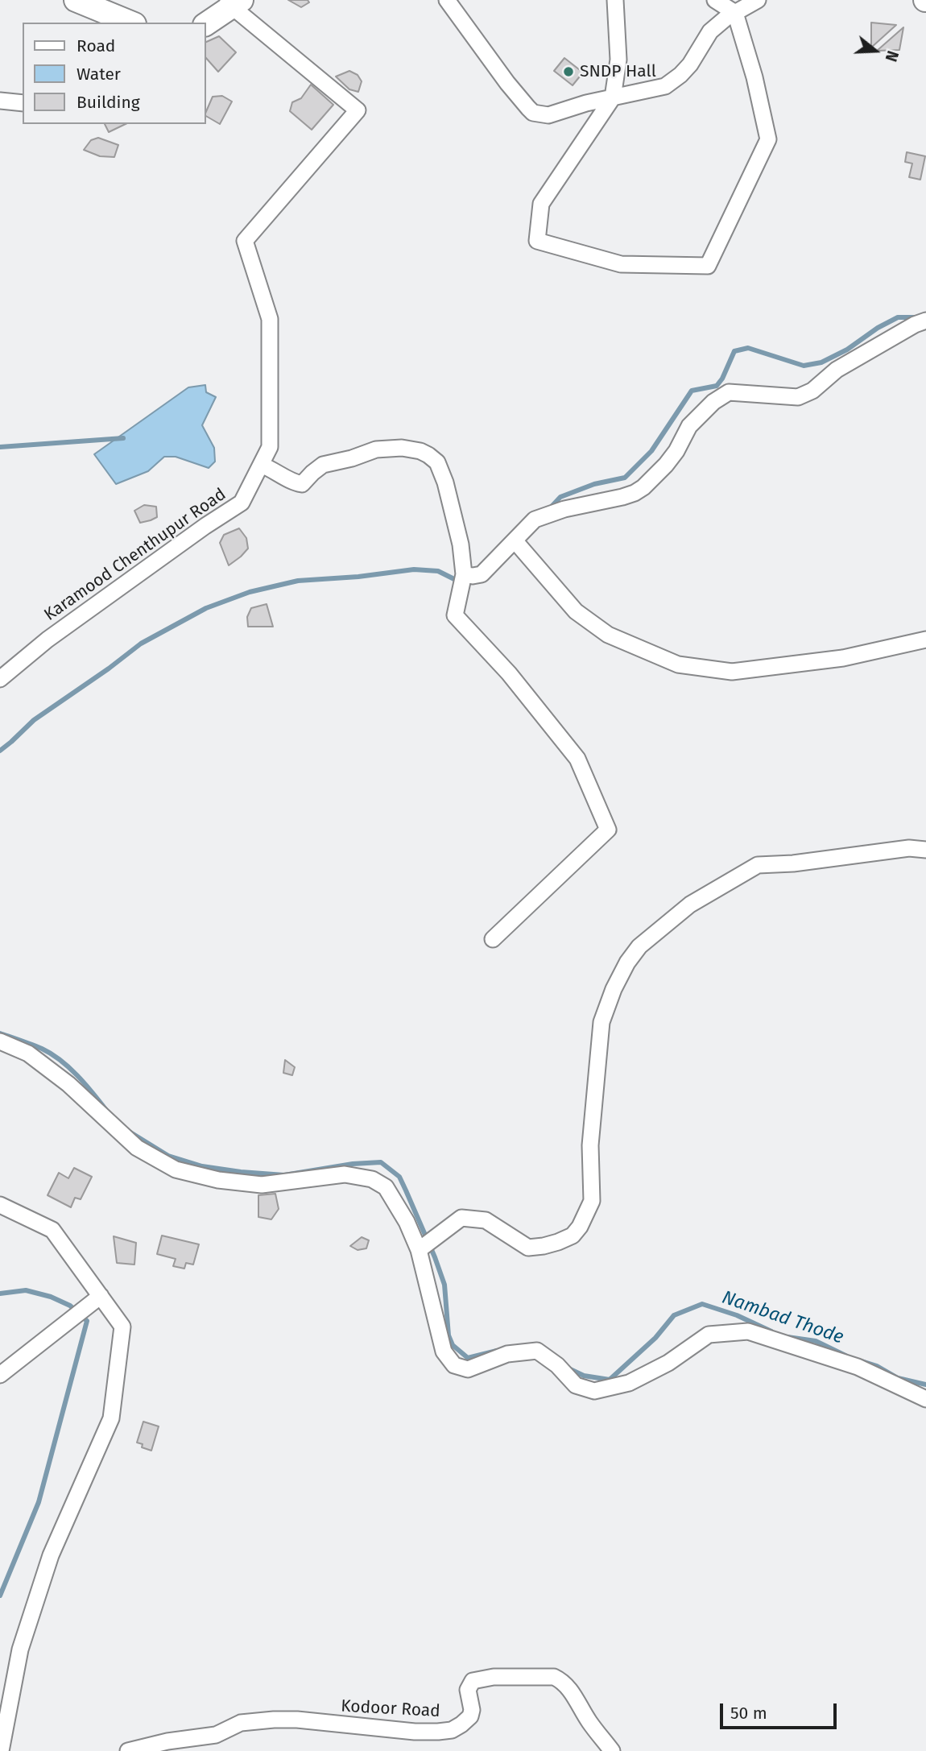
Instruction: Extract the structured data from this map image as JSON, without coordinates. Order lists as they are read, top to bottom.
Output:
{
  "streets": {
    "street": ["Karamood Chenthupur Road", "Kodoor Road"]
  },
  "water": ["Nambad Thode"],
  "places": ["SNDP Hall"],
  "legend": ["Road", "Water", "Building"],
  "scale_bar": "50 m",
  "north": "right"
}
